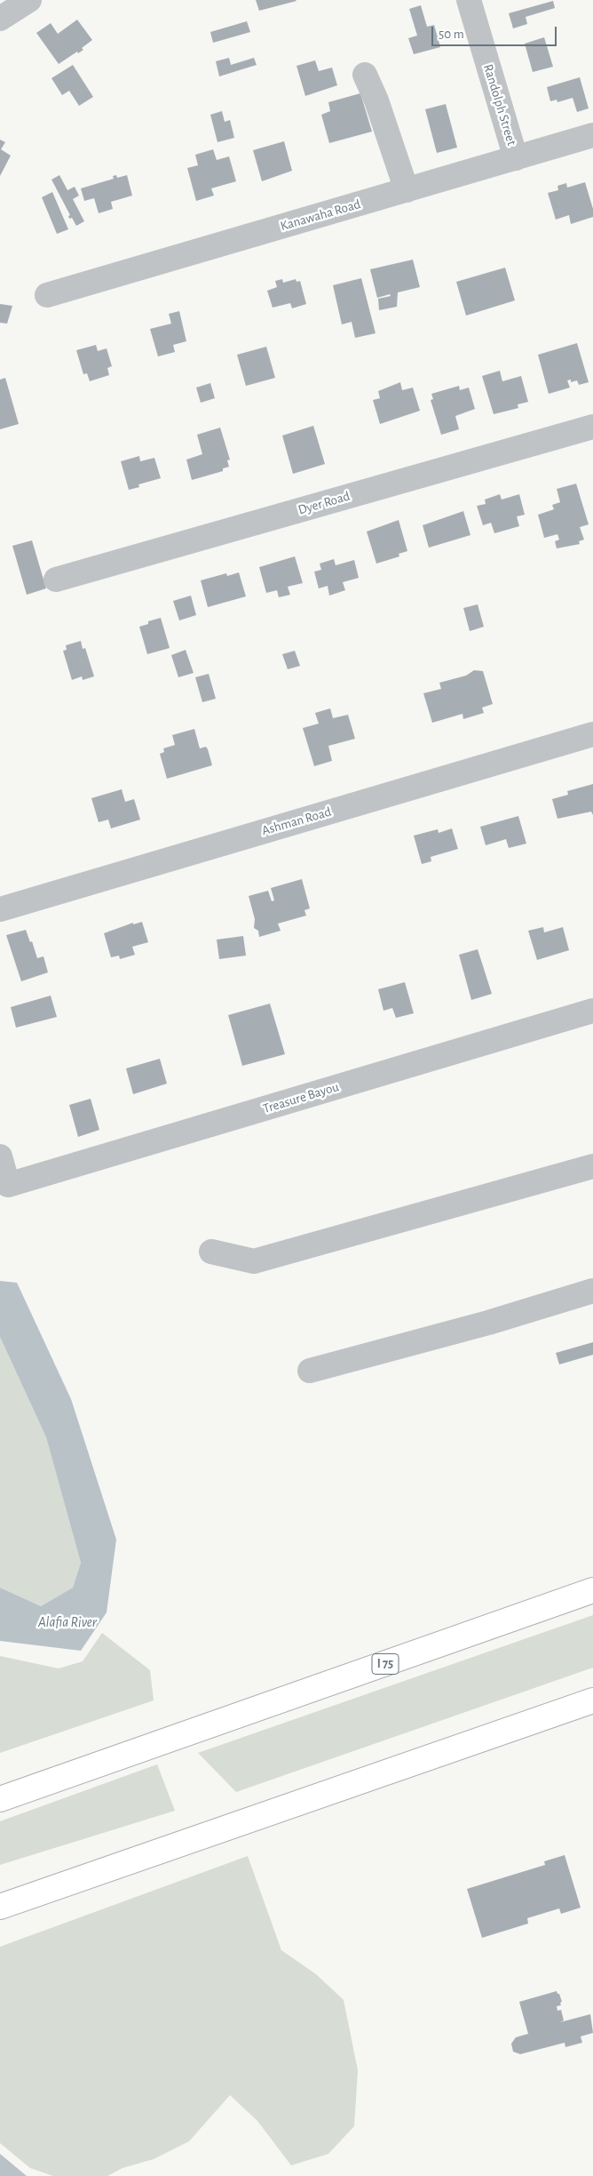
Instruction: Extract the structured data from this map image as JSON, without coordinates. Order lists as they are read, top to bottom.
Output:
{
  "streets": {
    "highway": ["I 75"],
    "street": [
      "Randolph Street",
      "Kanawaha Road",
      "Dyer Road",
      "Ashman Road",
      "Treasure Bayou"
    ]
  },
  "crossings": [
    ["Randolph Street", "Kanawaha Road"]
  ],
  "water": ["Alafia River"],
  "scale_bar": "50 m"
}
